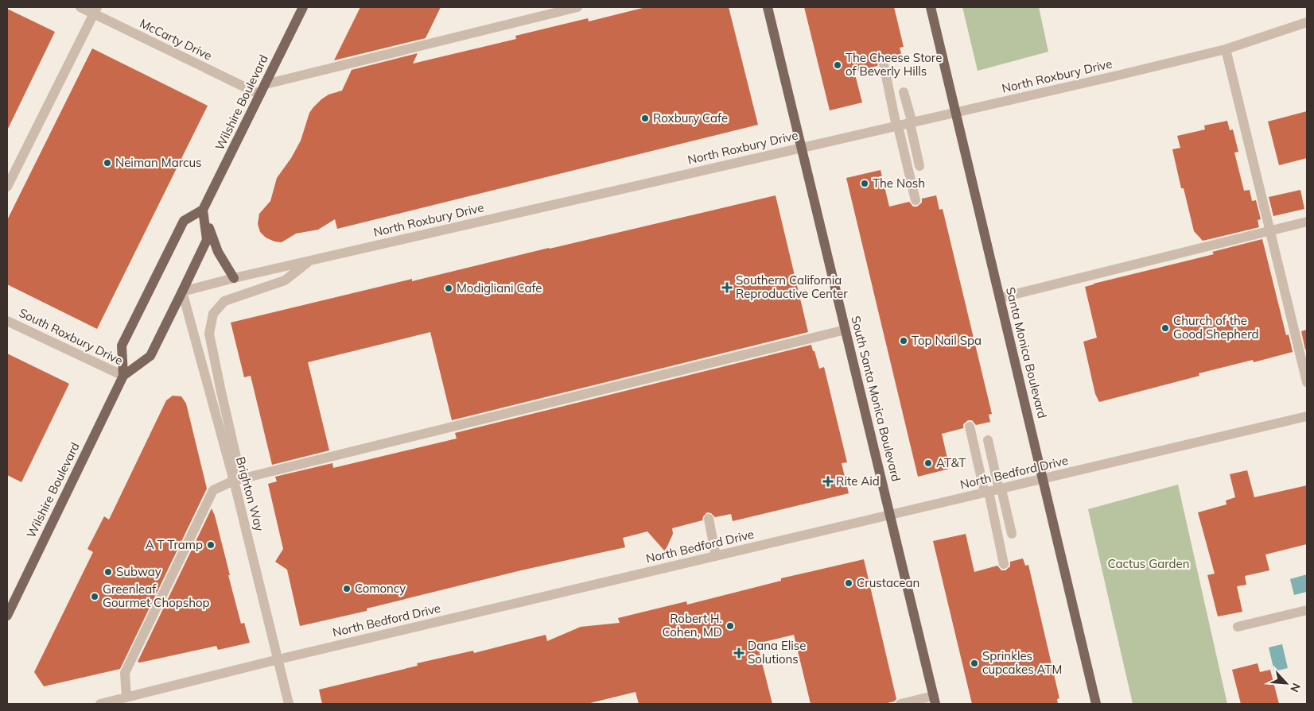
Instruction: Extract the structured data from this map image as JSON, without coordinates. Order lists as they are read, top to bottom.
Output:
{
  "streets": {
    "main road": ["Wilshire Boulevard", "Santa Monica Boulevard", "South Santa Monica Boulevard"],
    "street": [
      "McCarty Drive",
      "North Roxbury Drive",
      "South Roxbury Drive",
      "North Bedford Drive",
      "Brighton Way"
    ]
  },
  "crossings": [
    ["McCarty Drive", "Wilshire Boulevard"],
    ["North Roxbury Drive", "Wilshire Boulevard"],
    ["North Roxbury Drive", "Santa Monica Boulevard"],
    ["North Roxbury Drive", "South Santa Monica Boulevard"],
    ["North Roxbury Drive", "Brighton Way"],
    ["Wilshire Boulevard", "South Roxbury Drive"],
    ["Wilshire Boulevard", "Brighton Way"],
    ["Santa Monica Boulevard", "North Bedford Drive"],
    ["South Santa Monica Boulevard", "North Bedford Drive"],
    ["North Bedford Drive", "Brighton Way"]
  ],
  "parks": ["Cactus Garden"],
  "places": {
    "other": [
      "The Cheese Store of Beverly Hills",
      "Roxbury Cafe",
      "Neiman Marcus",
      "The Nosh",
      "Modigliani Cafe",
      "Church of the Good Shepherd",
      "Top Nail Spa",
      "AT&T",
      "A T Tramp",
      "Subway",
      "Crustacean",
      "Comoncy",
      "Greenleaf Gourmet Chopshop",
      "Robert H. Cohen, MD",
      "Sprinkles cupcakes ATM"
    ],
    "health": ["Southern California Reproductive Center", "Rite Aid", "Dana Elise Solutions"]
  },
  "north": "bottom right"
}
